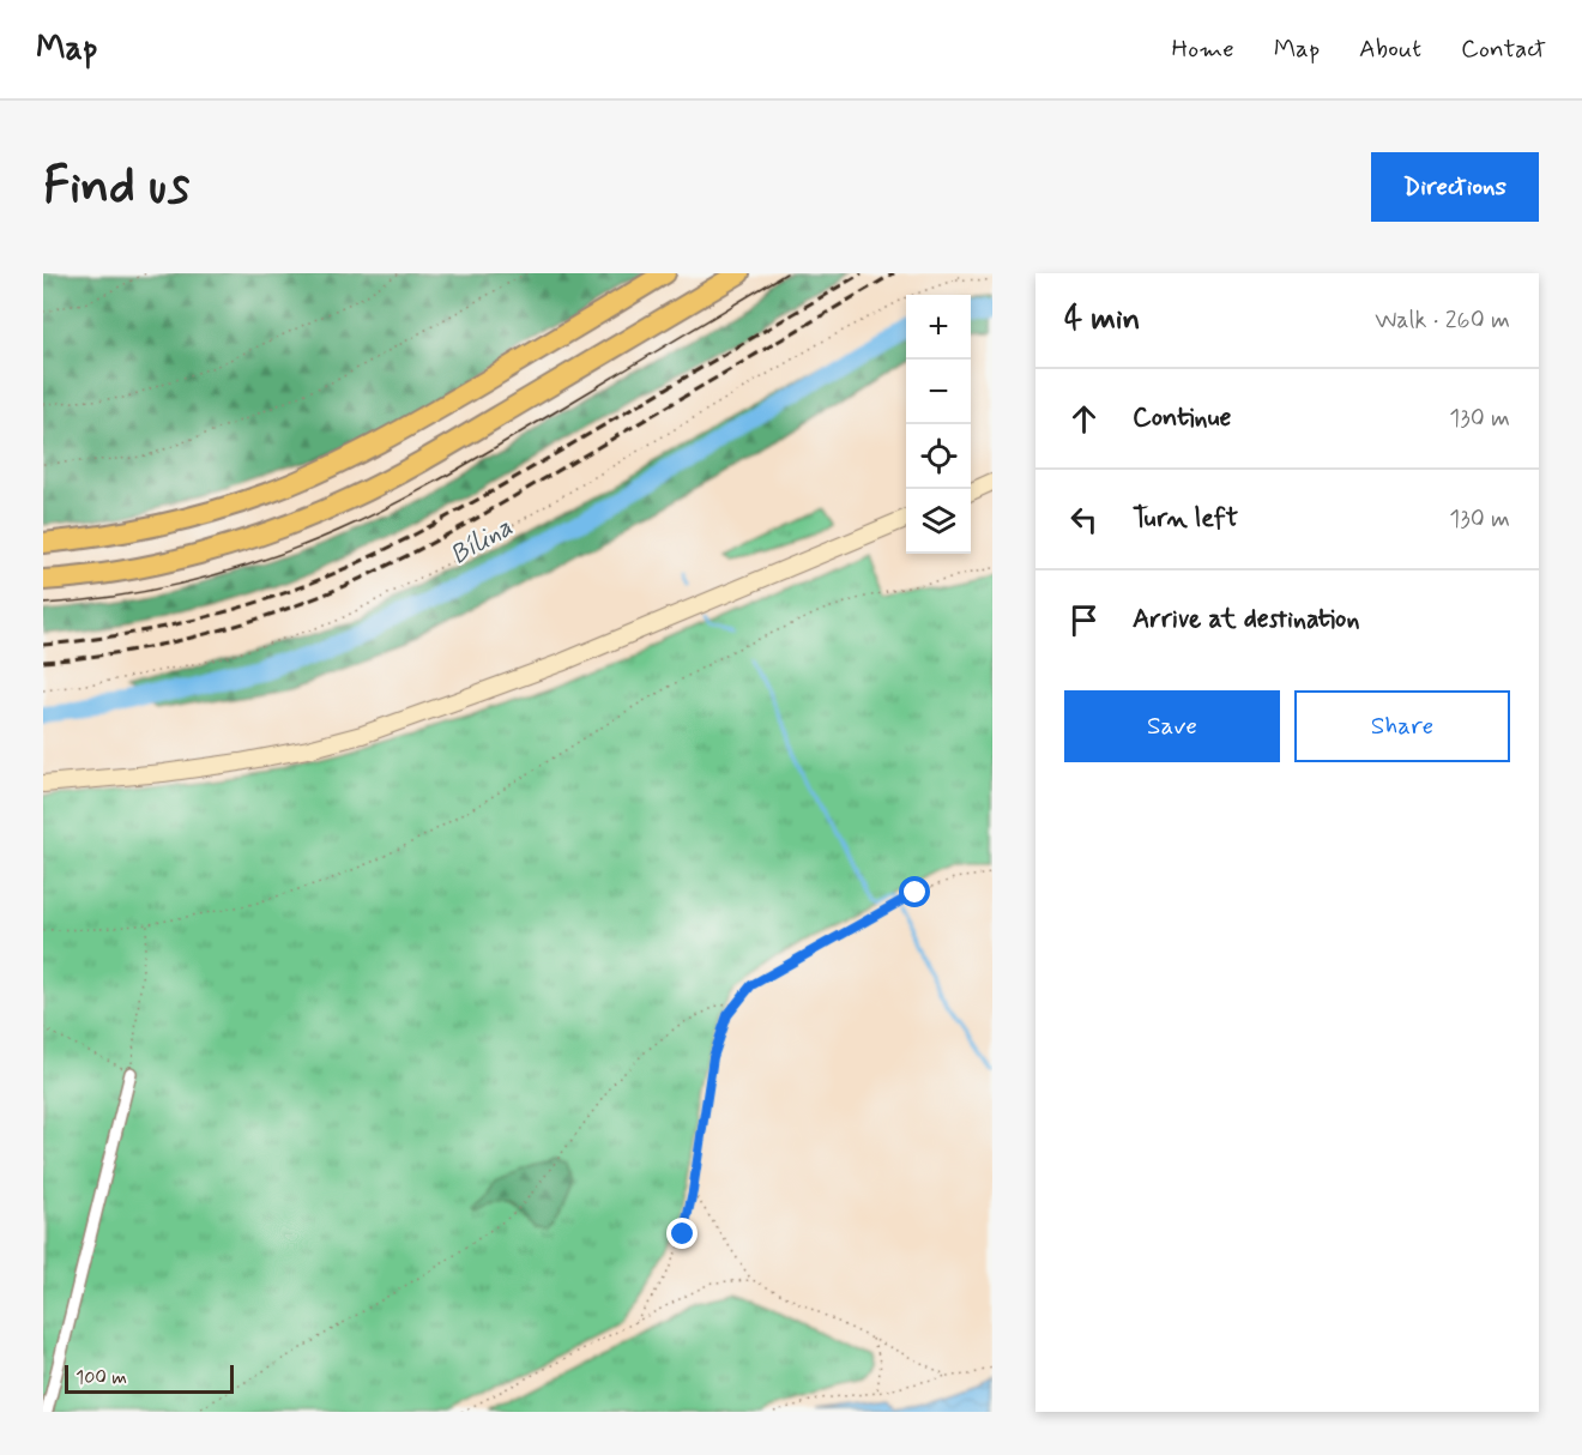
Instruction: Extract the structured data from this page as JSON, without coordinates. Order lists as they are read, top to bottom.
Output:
{
  "water": ["Bílina"],
  "scale_bar": "100 m",
  "page": {
    "header": "Map",
    "nav": [
      "Home",
      "Map",
      "About",
      "Contact"
    ],
    "buttons": [
      "Directions",
      ["Save", "Share"]
    ],
    "title": "Find us",
    "heading": ["4 min", "Walk · 260 m"],
    "map_buttons": ["+", "−"],
    "list": [
      ["Continue", "130 m"],
      ["Turn left", "130 m"],
      "Arrive at destination"
    ],
    "scale": "100 m"
  }
}
